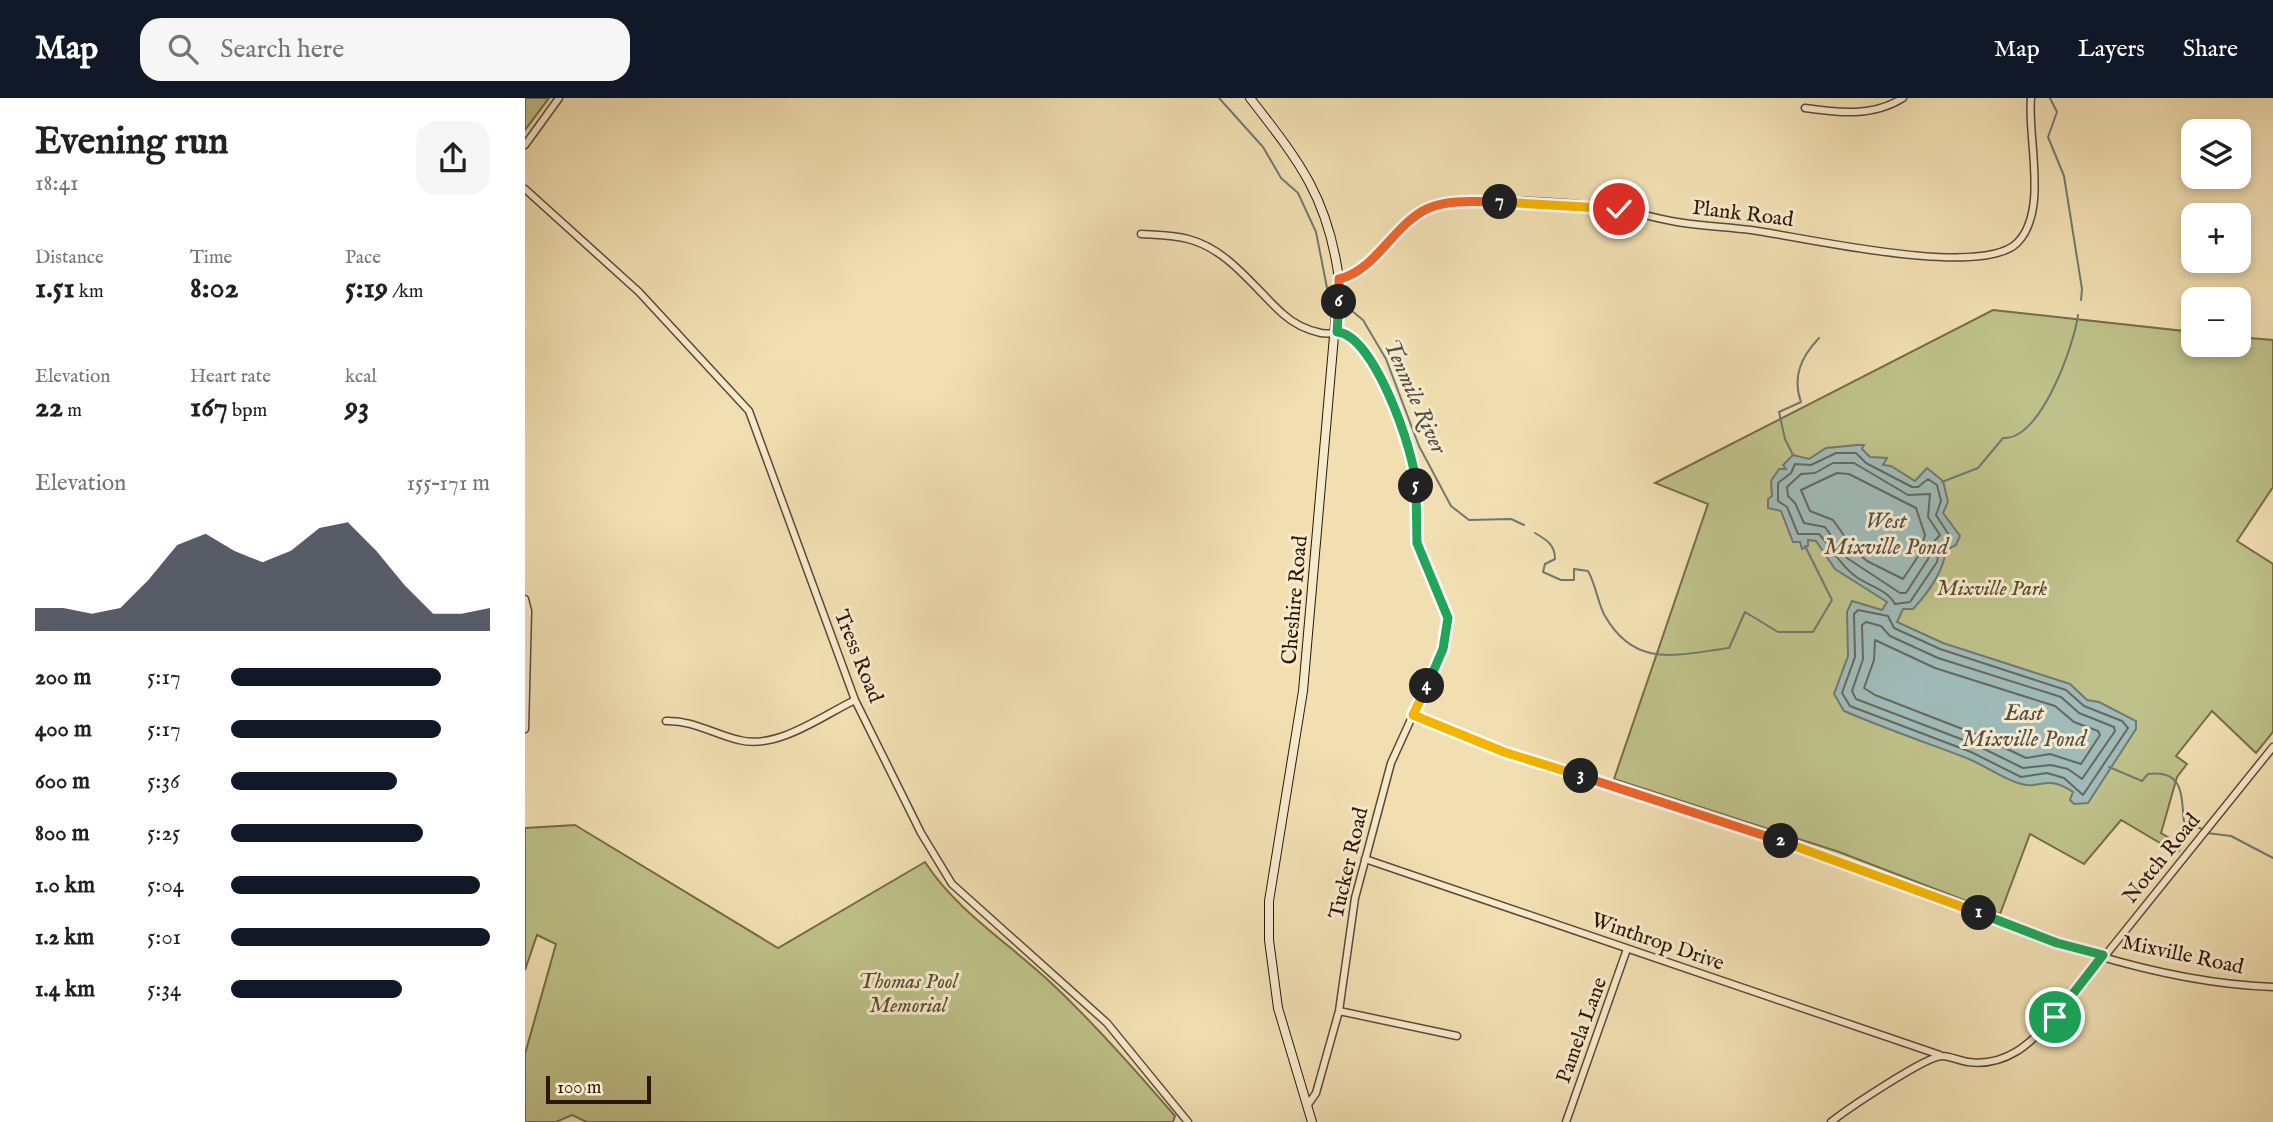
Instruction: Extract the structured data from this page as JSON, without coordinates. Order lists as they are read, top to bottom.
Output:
{
  "streets": {
    "main road": ["Cheshire Road"],
    "street": [
      "Plank Road",
      "Tress Road",
      "Notch Road",
      "Tucker Road",
      "Winthrop Drive",
      "Mixville Road",
      "Pamela Lane"
    ]
  },
  "crossings": [
    ["Plank Road", "Cheshire Road"],
    ["Cheshire Road", "Tucker Road"],
    ["Notch Road", "Winthrop Drive"],
    ["Notch Road", "Mixville Road"],
    ["Tucker Road", "Winthrop Drive"],
    ["Tucker Road", "Mixville Road"],
    ["Winthrop Drive", "Pamela Lane"]
  ],
  "water": ["Tenmile River", "West Mixville Pond", "East Mixville Pond"],
  "parks": ["Mixville Park", "Thomas Pool Memorial"],
  "scale_bar": "100 m",
  "page": {
    "header": "Map",
    "search": "Search here",
    "nav": ["Map", "Layers", "Share"],
    "heading": ["Evening run", "18:41"],
    "map_buttons": ["+", "−"],
    "pins": [
      "7",
      "6",
      "5",
      "4",
      "3",
      "2",
      "1"
    ],
    "stats": [
      ["Distance", "1.51 km"],
      ["Time", "8:02"],
      ["Pace", "5:19 /km"],
      ["Elevation", "22 m"],
      ["Heart rate", "167 bpm"],
      ["kcal", "93"]
    ],
    "chart": ["Elevation", "155–171 m"],
    "list": [
      {
        "name": "200 m",
        "note": "5:17"
      },
      {
        "name": "400 m",
        "note": "5:17"
      },
      {
        "name": "600 m",
        "note": "5:36"
      },
      {
        "name": "800 m",
        "note": "5:25"
      },
      {
        "name": "1.0 km",
        "note": "5:04"
      },
      {
        "name": "1.2 km",
        "note": "5:01"
      },
      {
        "name": "1.4 km",
        "note": "5:34"
      }
    ],
    "scale": "100 m"
  }
}
